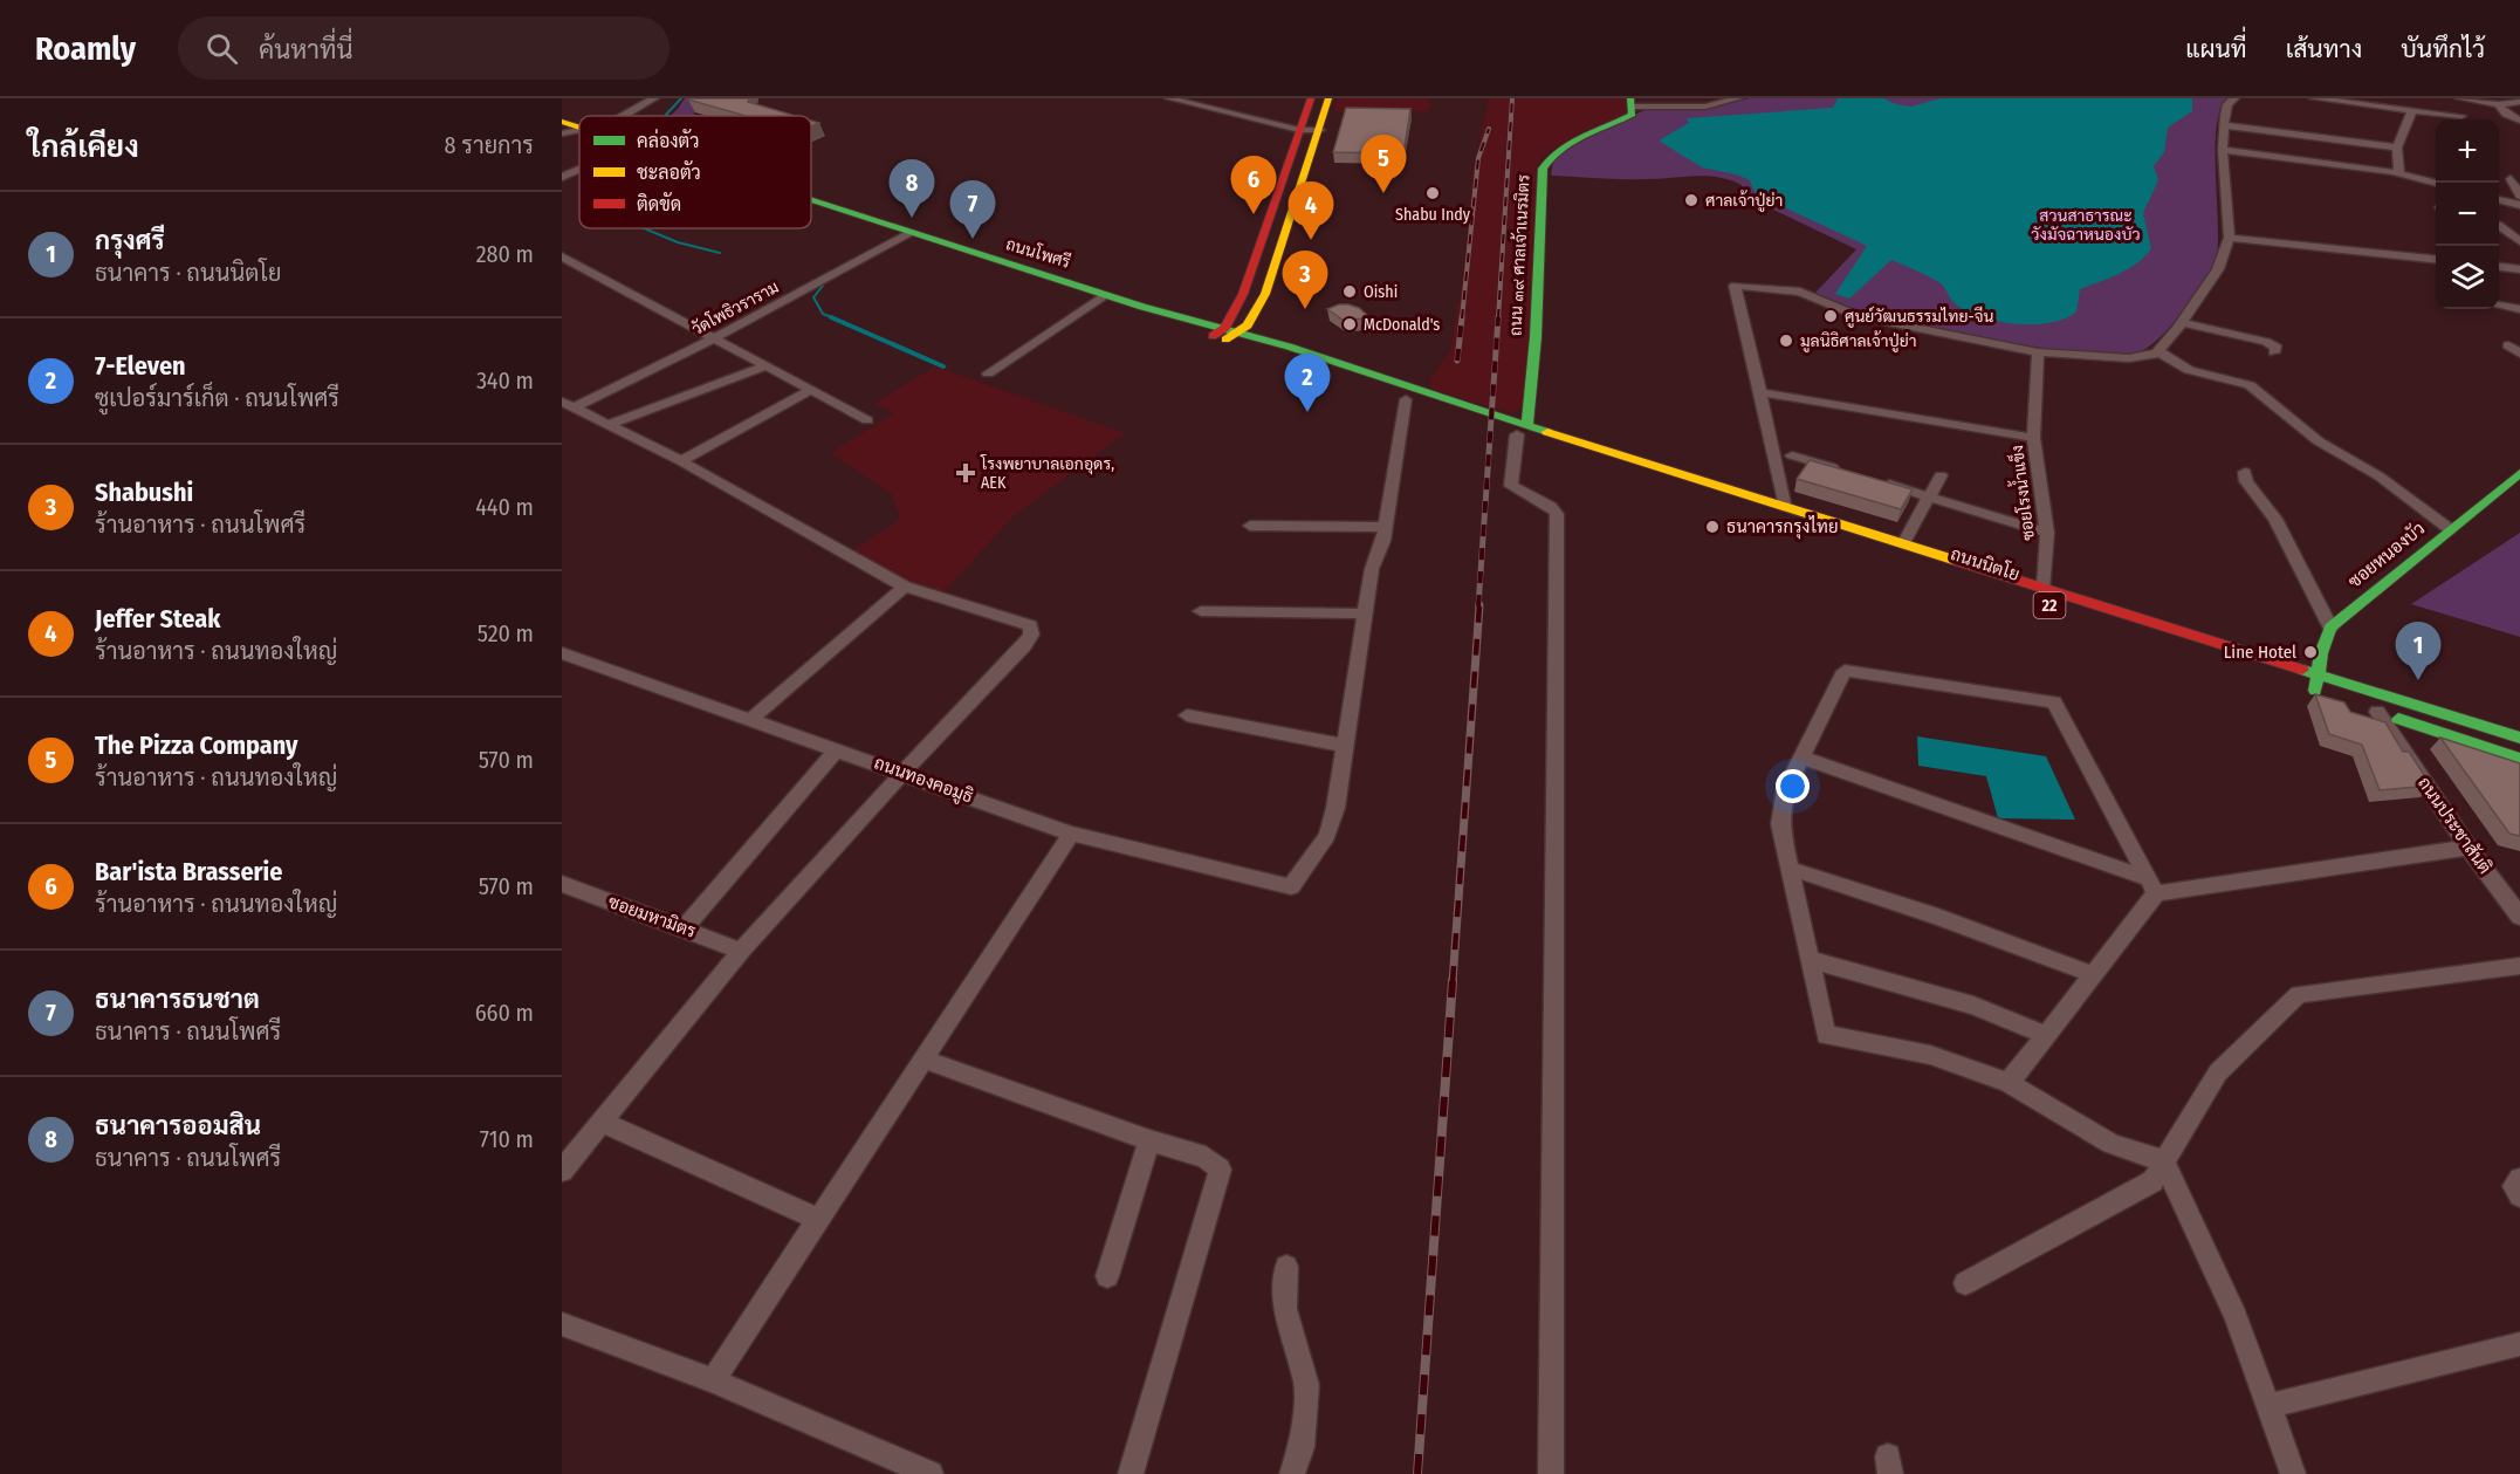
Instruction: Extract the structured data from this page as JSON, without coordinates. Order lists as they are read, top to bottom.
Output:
{
  "streets": {
    "main road": [
      "ถนนโพศรี",
      "ถนน ๓๙ ศาลเจ้าเนรมิตร",
      "ซอยหนองบัว",
      "ถนนนิตโย",
      "22"
    ],
    "street": [
      "วัดโพธิวราราม",
      "ซอยโรงน้ำแข็ง",
      "ถนนทองคอมูธิ",
      "ถนนประชาสันติ",
      "ซอยมหามิตร"
    ]
  },
  "crossings": [
    ["ถนนโพศรี", "ถนน ๓๙ ศาลเจ้าเนรมิตร"],
    ["ถนนโพศรี", "วัดโพธิวราราม"],
    ["ถนนโพศรี", "ถนนนิตโย"],
    ["ถนน ๓๙ ศาลเจ้าเนรมิตร", "ถนนนิตโย"],
    ["ซอยโรงน้ำแข็ง", "ถนนนิตโย"],
    ["ถนนนิตโย", "ถนนประชาสันติ"]
  ],
  "parks": ["สวนสาธารณะ วังมัจฉาหนองบัว"],
  "places": {
    "other": [
      "Shabu Indy",
      "ศาลเจ้าปู่ย่า",
      "Oishi",
      "ศูนย์วัฒนธรรมไทย-จีน",
      "McDonald's",
      "มูลนิธิศาลเจ้าปู่ย่า",
      "ธนาคารกรุงไทย",
      "Line Hotel"
    ],
    "health": ["โรงพยาบาลเอกอุดร, AEK"]
  },
  "legend": ["คล่องตัว", "ชะลอตัว", "ติดขัด"],
  "page": {
    "header": "Roamly",
    "search": "ค้นหาที่นี่",
    "nav": ["แผนที่", "เส้นทาง", "บันทึกไว้"],
    "heading": ["ใกล้เคียง", "8 รายการ"],
    "map_buttons": ["+", "−"],
    "pins": [
      "5",
      "6",
      "8",
      "7",
      "4",
      "3",
      "2",
      "1"
    ],
    "list": [
      {
        "mark": "1",
        "name": "กรุงศรี",
        "note": "ธนาคาร · ถนนนิตโย",
        "value": "280 m"
      },
      {
        "mark": "2",
        "name": "7-Eleven",
        "note": "ซูเปอร์มาร์เก็ต · ถนนโพศรี",
        "value": "340 m"
      },
      {
        "mark": "3",
        "name": "Shabushi",
        "note": "ร้านอาหาร · ถนนโพศรี",
        "value": "440 m"
      },
      {
        "mark": "4",
        "name": "Jeffer Steak",
        "note": "ร้านอาหาร · ถนนทองใหญ่",
        "value": "520 m"
      },
      {
        "mark": "5",
        "name": "The Pizza Company",
        "note": "ร้านอาหาร · ถนนทองใหญ่",
        "value": "570 m"
      },
      {
        "mark": "6",
        "name": "Bar'ista Brasserie",
        "note": "ร้านอาหาร · ถนนทองใหญ่",
        "value": "570 m"
      },
      {
        "mark": "7",
        "name": "ธนาคารธนชาต",
        "note": "ธนาคาร · ถนนโพศรี",
        "value": "660 m"
      },
      {
        "mark": "8",
        "name": "ธนาคารออมสิน",
        "note": "ธนาคาร · ถนนโพศรี",
        "value": "710 m"
      }
    ]
  }
}
